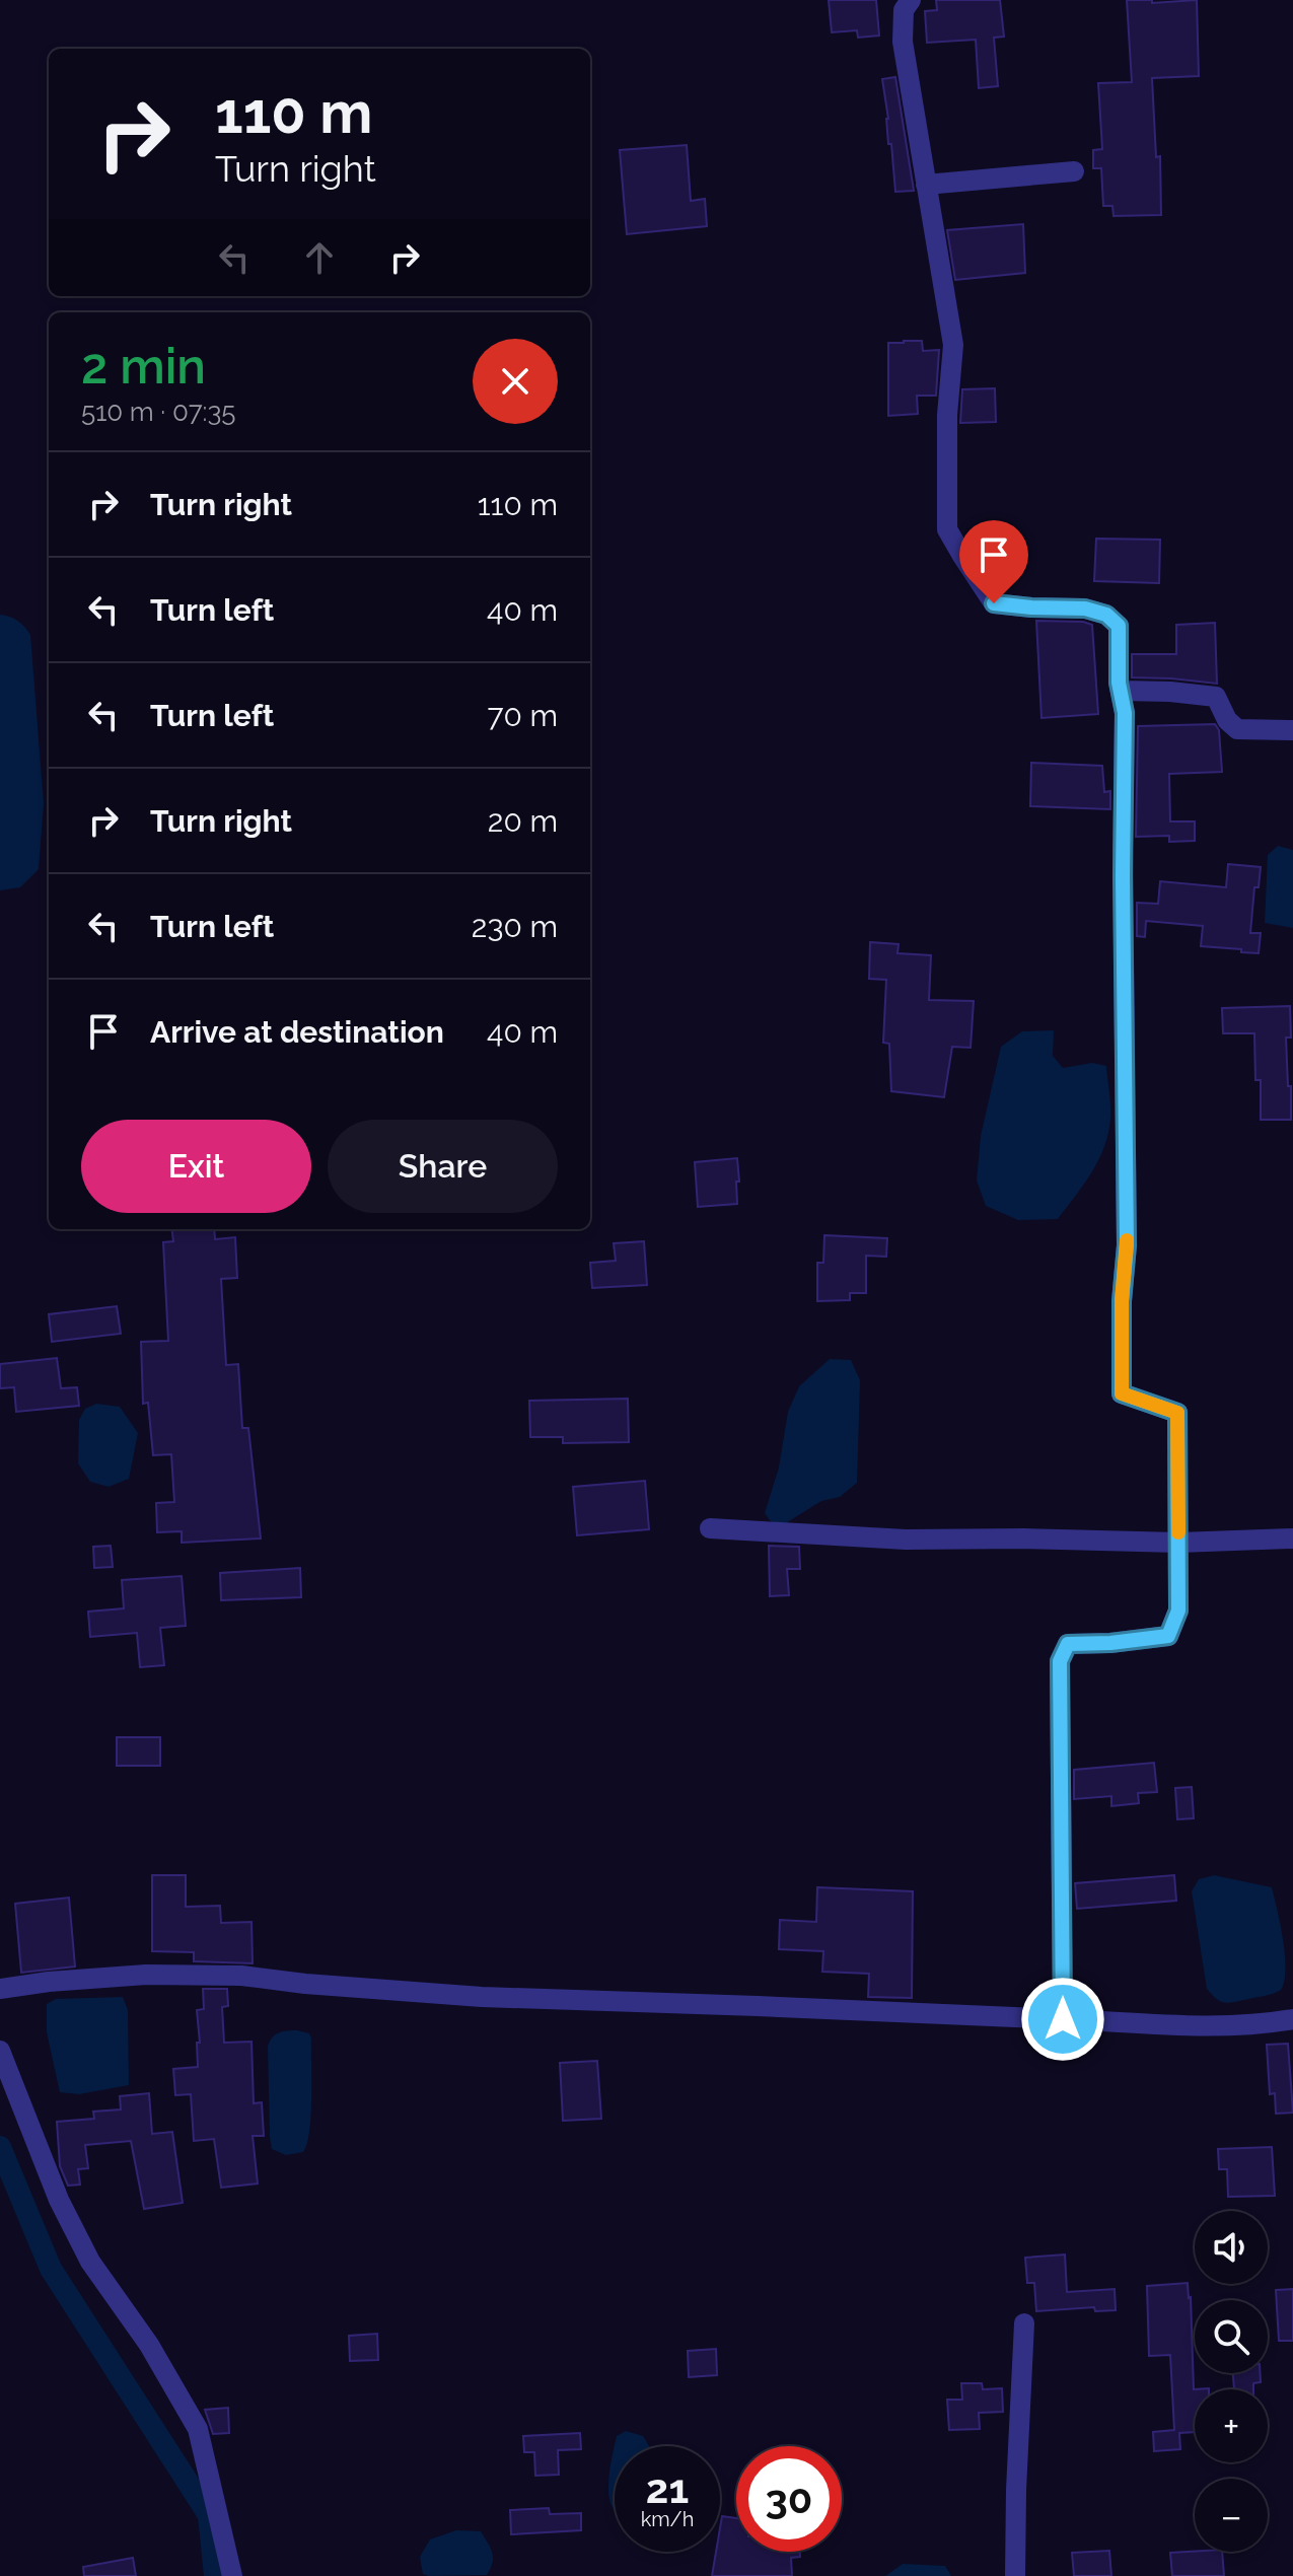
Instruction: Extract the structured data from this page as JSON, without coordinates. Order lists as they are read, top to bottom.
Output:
{
  "page": {
    "turn": ["110 m", "Turn right"],
    "heading": ["2 min", "510 m · 07:35"],
    "list": [
      {
        "name": "Turn right",
        "value": "110 m"
      },
      {
        "name": "Turn left",
        "value": "40 m"
      },
      {
        "name": "Turn left",
        "value": "70 m"
      },
      {
        "name": "Turn right",
        "value": "20 m"
      },
      {
        "name": "Turn left",
        "value": "230 m"
      },
      {
        "name": "Arrive at destination",
        "value": "40 m"
      }
    ],
    "buttons": ["Exit", "Share"],
    "map_buttons": ["+", "−"],
    "speed": "21 km/h",
    "limit": "30"
  }
}
